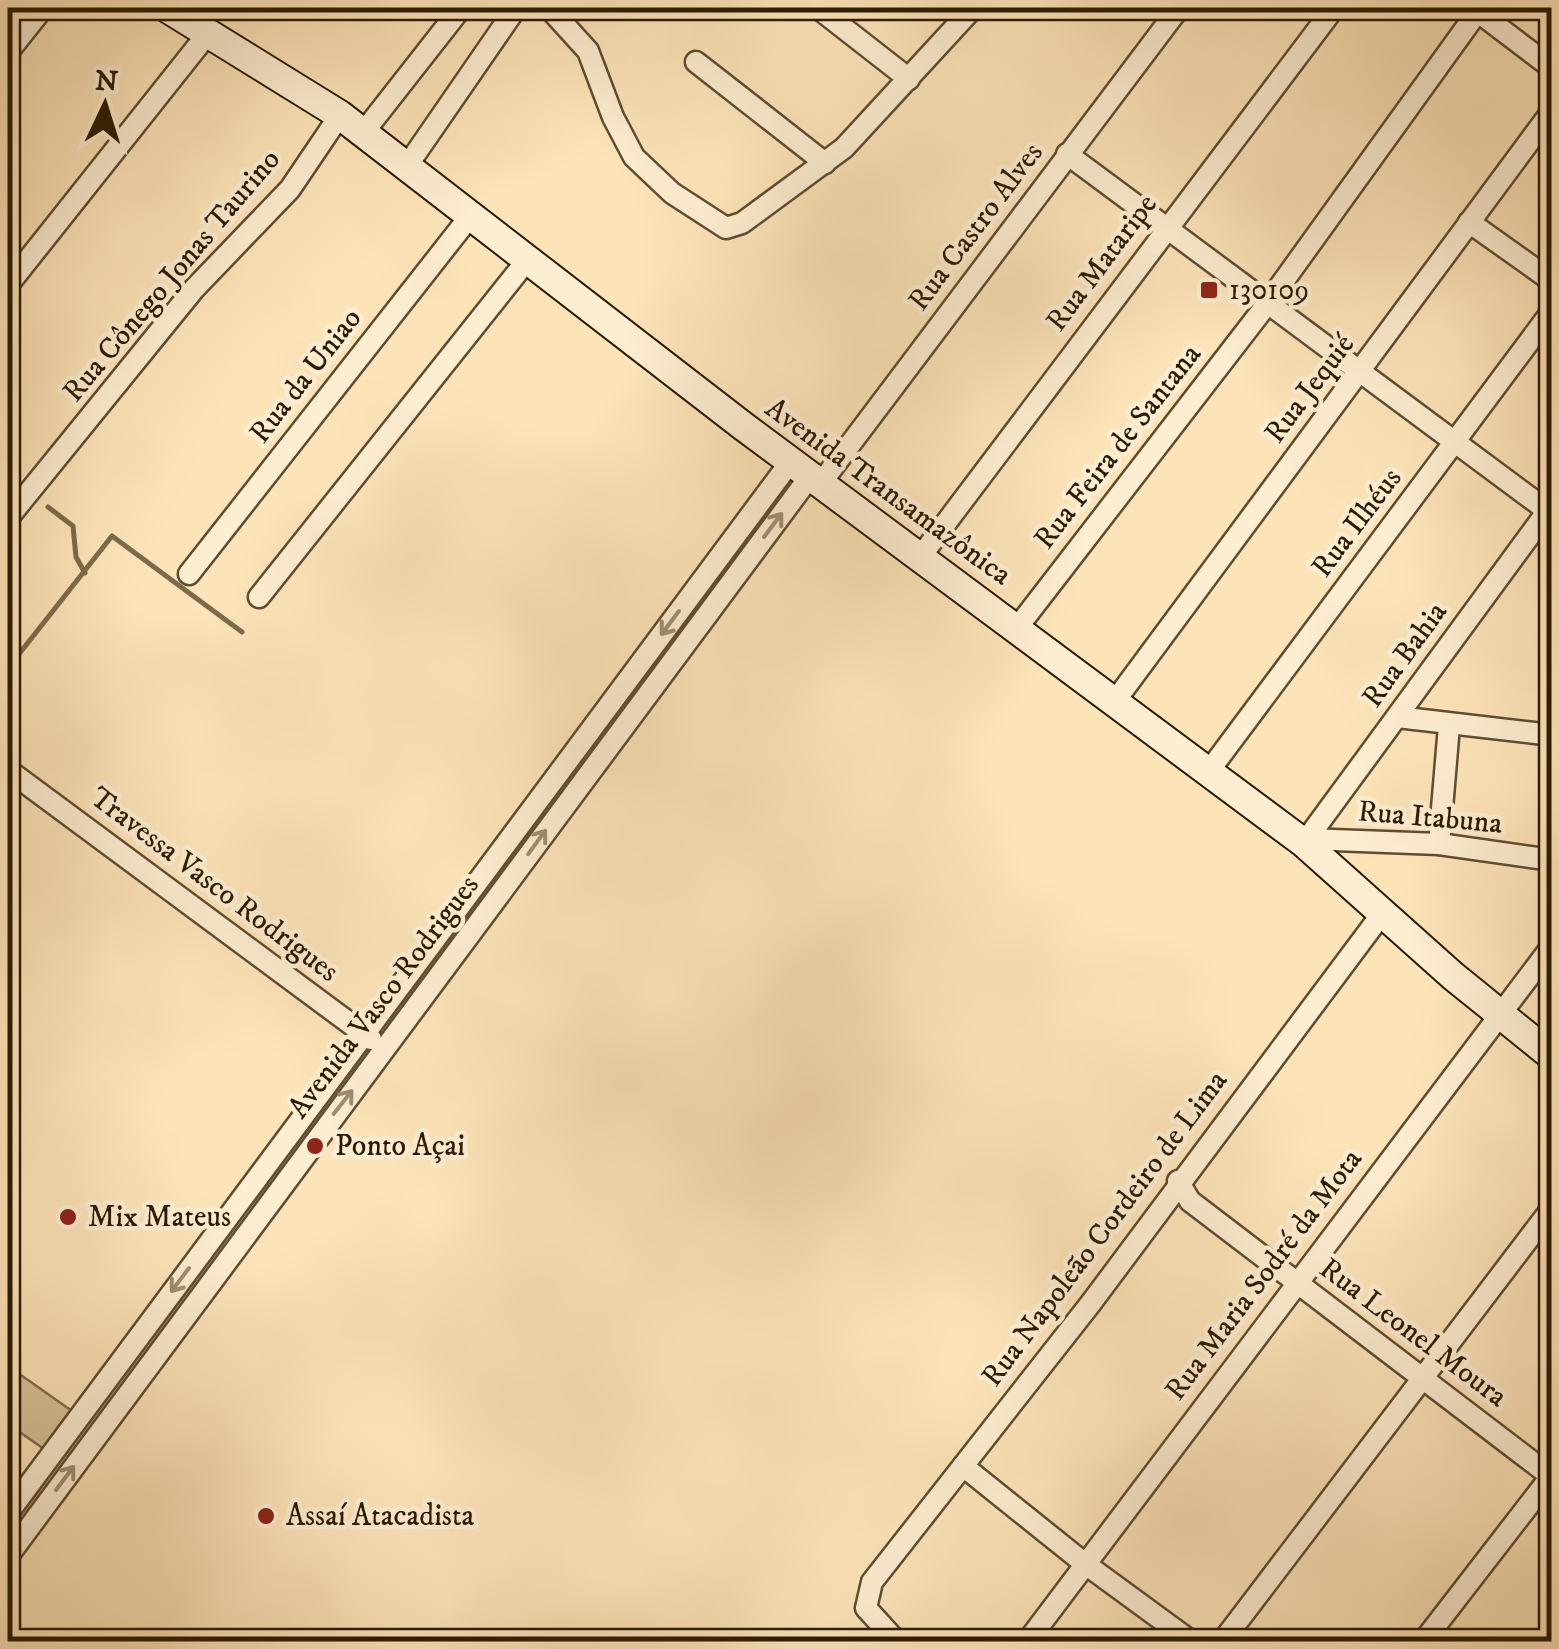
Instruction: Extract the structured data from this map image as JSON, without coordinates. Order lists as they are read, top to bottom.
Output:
{
  "streets": {
    "street": [
      "Rua Castro Alves",
      "Rua Mataripe",
      "Rua Cônego Jonas Taurino",
      "Rua da Uniao",
      "Rua Jequié",
      "Rua Feira de Santana",
      "Avenida Transamazônica",
      "Rua Ilhéus",
      "Rua Bahia",
      "Rua Itabuna",
      "Travessa Vasco Rodrigues",
      "Avenida Vasco Rodrigues",
      "Rua Napoleão Cordeiro de Lima",
      "Rua Maria Sodré da Mota",
      "Rua Leonel Moura"
    ]
  },
  "crossings": [
    ["Rua Castro Alves", "Avenida Transamazônica"],
    ["Rua Castro Alves", "Avenida Vasco Rodrigues"],
    ["Rua Mataripe", "Avenida Transamazônica"],
    ["Rua Cônego Jonas Taurino", "Avenida Transamazônica"],
    ["Rua da Uniao", "Avenida Transamazônica"],
    ["Rua Jequié", "Avenida Transamazônica"],
    ["Rua Feira de Santana", "Avenida Transamazônica"],
    ["Avenida Transamazônica", "Rua Ilhéus"],
    ["Avenida Transamazônica", "Rua Bahia"],
    ["Avenida Transamazônica", "Rua Itabuna"],
    ["Avenida Transamazônica", "Avenida Vasco Rodrigues"],
    ["Avenida Transamazônica", "Rua Napoleão Cordeiro de Lima"],
    ["Avenida Transamazônica", "Rua Maria Sodré da Mota"],
    ["Rua Bahia", "Rua Itabuna"],
    ["Travessa Vasco Rodrigues", "Avenida Vasco Rodrigues"],
    ["Rua Napoleão Cordeiro de Lima", "Rua Leonel Moura"],
    ["Rua Maria Sodré da Mota", "Rua Leonel Moura"]
  ],
  "places": {
    "transit": ["130109"],
    "other": ["Ponto Açai", "Mix Mateus", "Assaí Atacadista"]
  },
  "north": "top"
}
